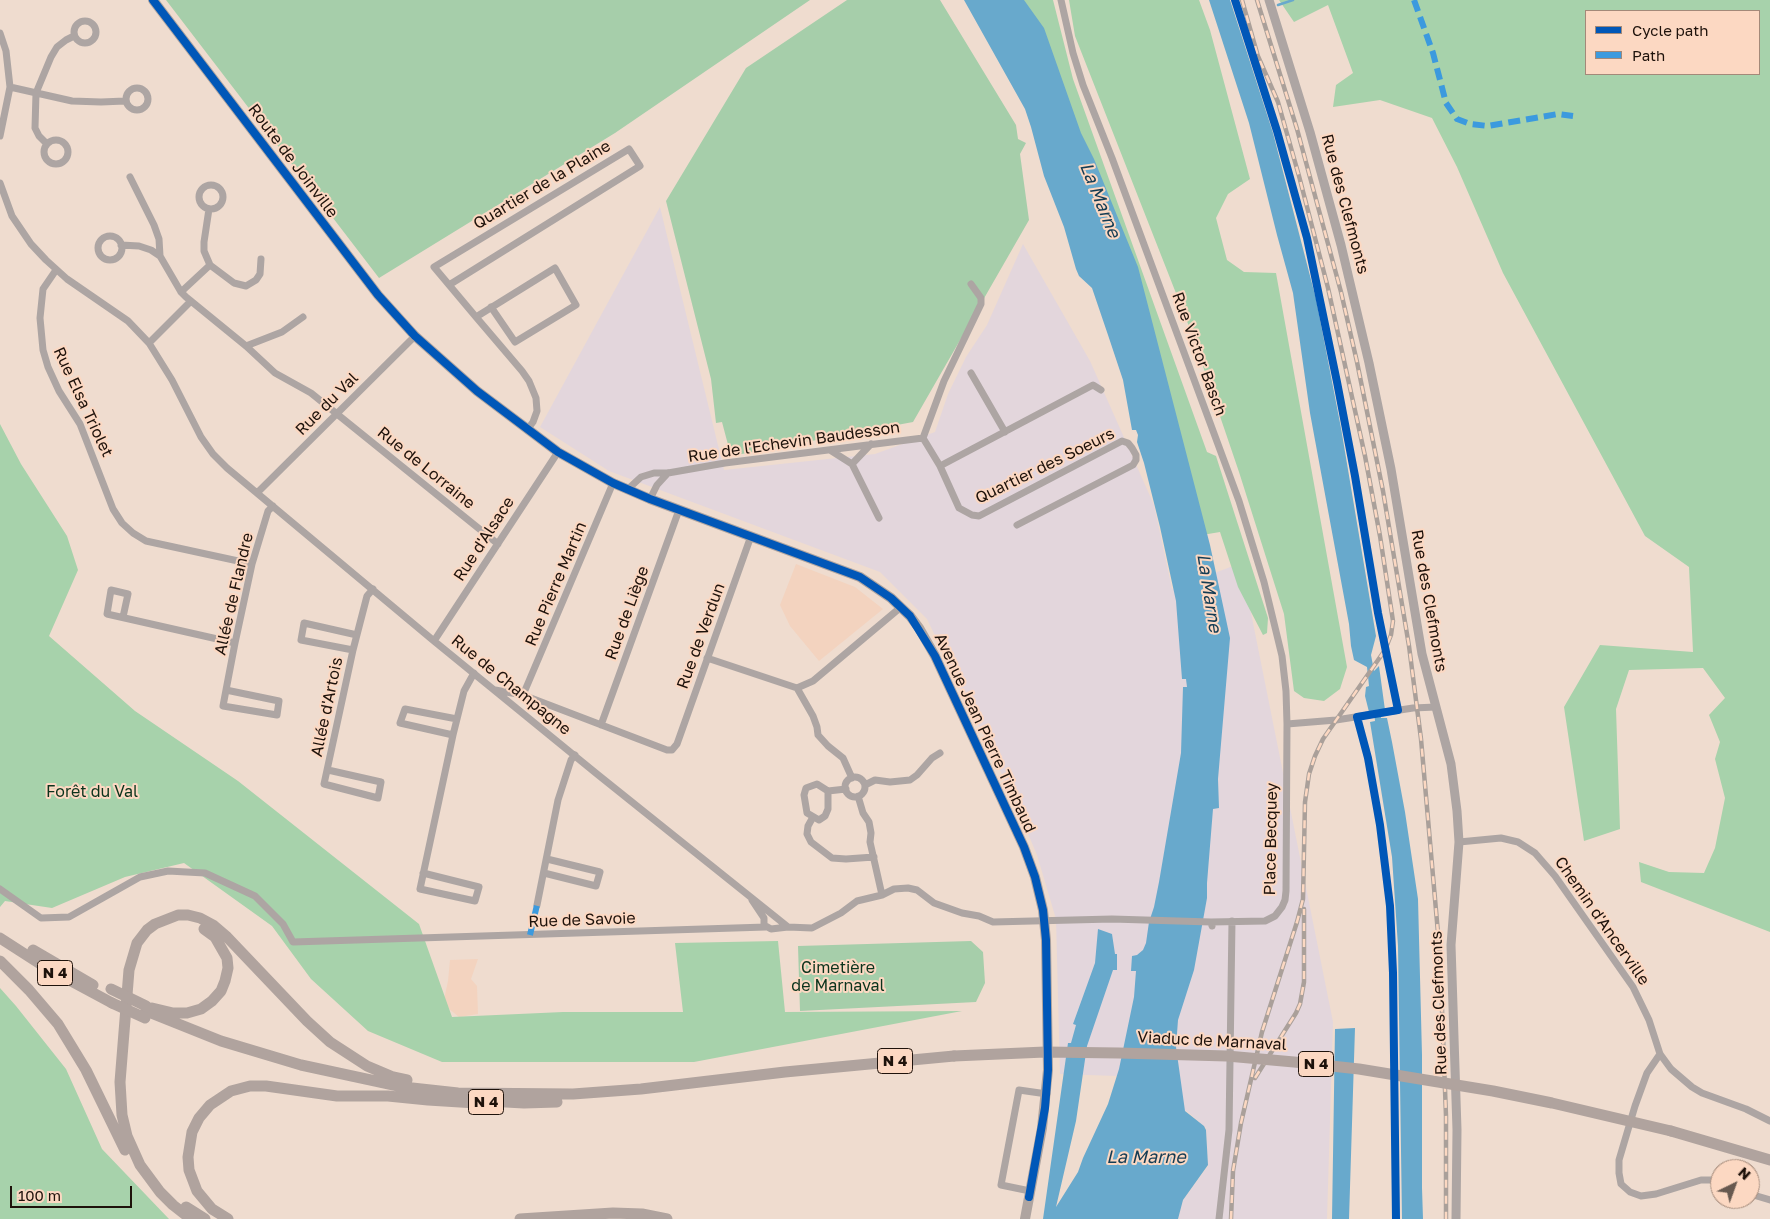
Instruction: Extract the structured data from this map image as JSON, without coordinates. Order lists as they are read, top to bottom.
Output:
{
  "streets": {
    "highway": ["N 4", "Viaduc de Marnaval"],
    "main road": ["Route de Joinville", "Avenue Jean Pierre Timbaud"],
    "street": [
      "Quartier de la Plaine",
      "Rue des Clefmonts",
      "Rue Victor Basch",
      "Rue Elsa Triolet",
      "Rue du Val",
      "Rue de l'Echevin Baudesson",
      "Quartier des Soeurs",
      "Rue de Lorraine",
      "Rue d'Alsace",
      "Rue Pierre Martin",
      "Allée de Flandre",
      "Rue de Liège",
      "Rue de Verdun",
      "Rue de Champagne",
      "Allée d'Artois",
      "Place Becquey",
      "Rue de Savoie",
      "Chemin d'Ancerville"
    ]
  },
  "crossings": [
    ["Route de Joinville", "Rue du Val"],
    ["Route de Joinville", "Avenue Jean Pierre Timbaud"],
    ["Rue des Clefmonts", "Chemin d'Ancerville"],
    ["Rue Victor Basch", "Place Becquey"],
    ["Rue Elsa Triolet", "Allée de Flandre"],
    ["Rue Elsa Triolet", "Rue de Champagne"],
    ["Rue du Val", "Rue de Lorraine"],
    ["Rue du Val", "Rue de Champagne"],
    ["Rue du Val", "Avenue Jean Pierre Timbaud"],
    ["Rue de l'Echevin Baudesson", "Quartier des Soeurs"],
    ["Rue de l'Echevin Baudesson", "Avenue Jean Pierre Timbaud"],
    ["Rue de Lorraine", "Rue d'Alsace"],
    ["Rue d'Alsace", "Rue de Champagne"],
    ["Rue d'Alsace", "Avenue Jean Pierre Timbaud"],
    ["Rue Pierre Martin", "Avenue Jean Pierre Timbaud"],
    ["Allée de Flandre", "Rue de Champagne"],
    ["Rue de Liège", "Rue de Verdun"],
    ["Rue de Liège", "Avenue Jean Pierre Timbaud"],
    ["Rue de Verdun", "Avenue Jean Pierre Timbaud"],
    ["Rue de Champagne", "Allée d'Artois"],
    ["Rue de Champagne", "Rue de Savoie"],
    ["Avenue Jean Pierre Timbaud", "Place Becquey"],
    ["N 4", "Viaduc de Marnaval"]
  ],
  "water": ["La Marne"],
  "parks": ["Forêt du Val", "Cimetière de Marnaval"],
  "legend": ["Cycle path", "Path"],
  "scale_bar": "100 m",
  "north": "top right"
}
